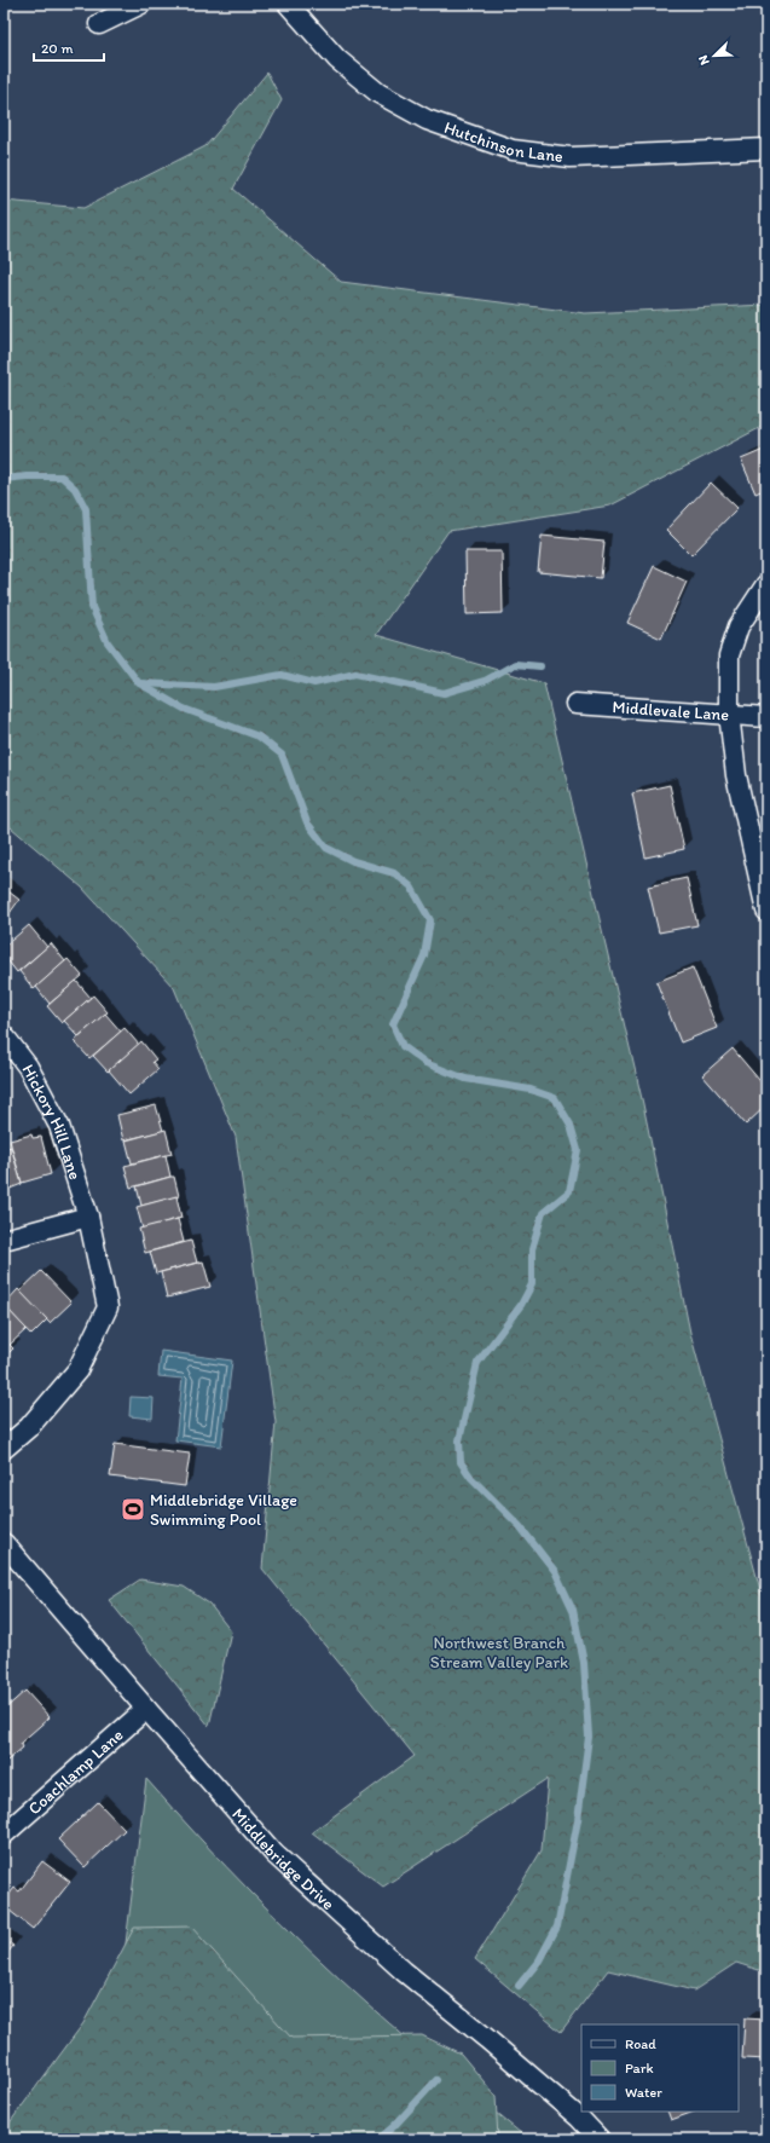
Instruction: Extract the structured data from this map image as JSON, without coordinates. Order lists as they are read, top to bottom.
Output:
{
  "streets": {
    "street": [
      "Hutchinson Lane",
      "Middlevale Lane",
      "Hickory Hill Lane",
      "Coachlamp Lane",
      "Middlebridge Drive"
    ]
  },
  "crossings": [
    ["Coachlamp Lane", "Middlebridge Drive"]
  ],
  "parks": ["Northwest Branch Stream Valley Park"],
  "places": {
    "sports": ["Middlebridge Village Swimming Pool"]
  },
  "legend": ["Road", "Park", "Water"],
  "scale_bar": "20 m",
  "north": "bottom left"
}
